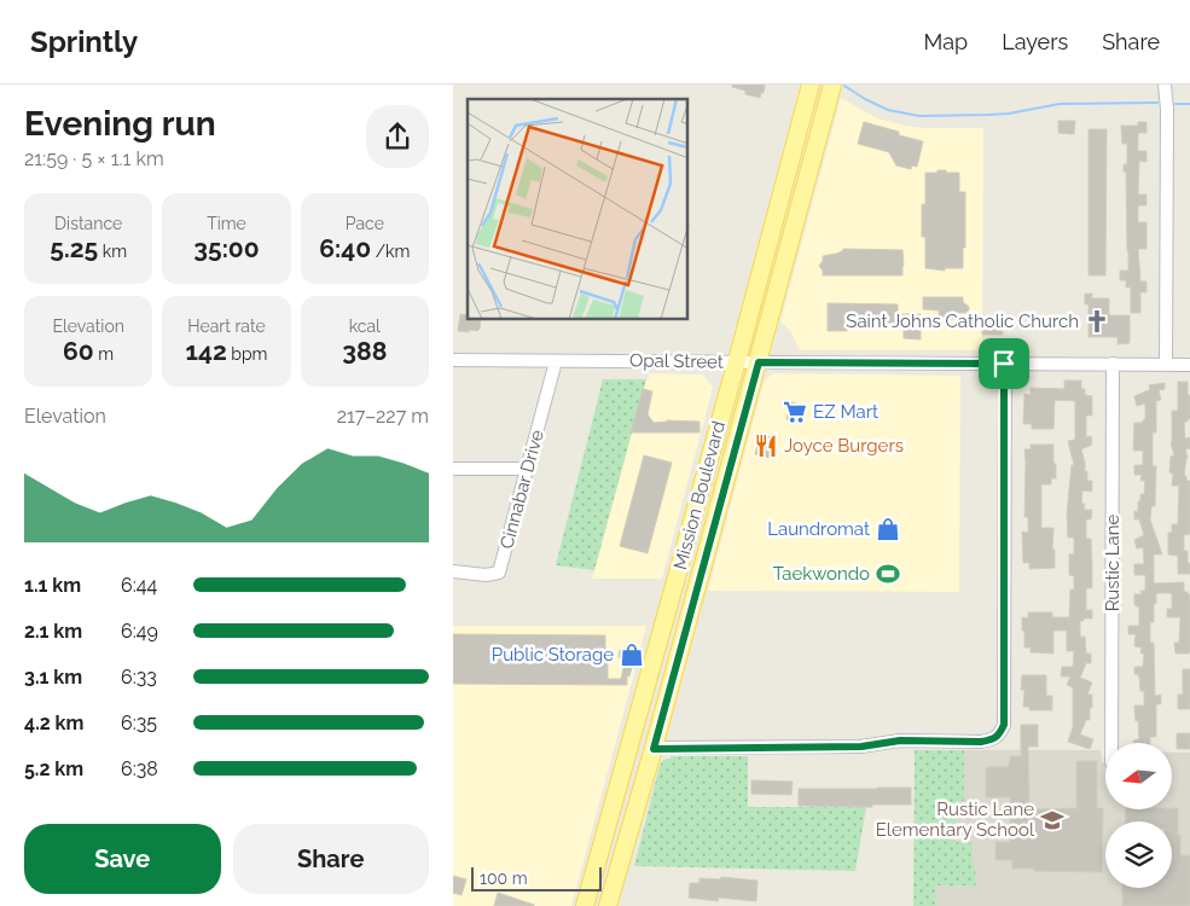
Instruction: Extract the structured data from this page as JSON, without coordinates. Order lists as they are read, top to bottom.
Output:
{
  "streets": {
    "main road": ["Mission Boulevard"],
    "street": ["Opal Street", "Cinnabar Drive", "Rustic Lane"]
  },
  "crossings": [
    ["Opal Street", "Cinnabar Drive"],
    ["Opal Street", "Mission Boulevard"],
    ["Opal Street", "Rustic Lane"]
  ],
  "places": {
    "church": ["Saint Johns Catholic Church"],
    "supermarket": ["EZ Mart"],
    "restaurant": ["Joyce Burgers"],
    "shop": ["Laundromat", "Public Storage"],
    "sports": ["Taekwondo"],
    "school or university": ["Rustic Lane Elementary School"]
  },
  "scale_bar": "100 m",
  "north": "left",
  "page": {
    "header": "Sprintly",
    "nav": ["Map", "Layers", "Share"],
    "heading": ["Evening run", "21:59 · 5 × 1.1 km"],
    "stats": [
      ["Distance", "5.25 km"],
      ["Time", "35:00"],
      ["Pace", "6:40 /km"],
      ["Elevation", "60 m"],
      ["Heart rate", "142 bpm"],
      ["kcal", "388"]
    ],
    "chart": ["Elevation", "217–227 m"],
    "list": [
      {
        "name": "1.1 km",
        "note": "6:44"
      },
      {
        "name": "2.1 km",
        "note": "6:49"
      },
      {
        "name": "3.1 km",
        "note": "6:33"
      },
      {
        "name": "4.2 km",
        "note": "6:35"
      },
      {
        "name": "5.2 km",
        "note": "6:38"
      }
    ],
    "buttons": ["Save", "Share"],
    "scale": "100 m"
  }
}
